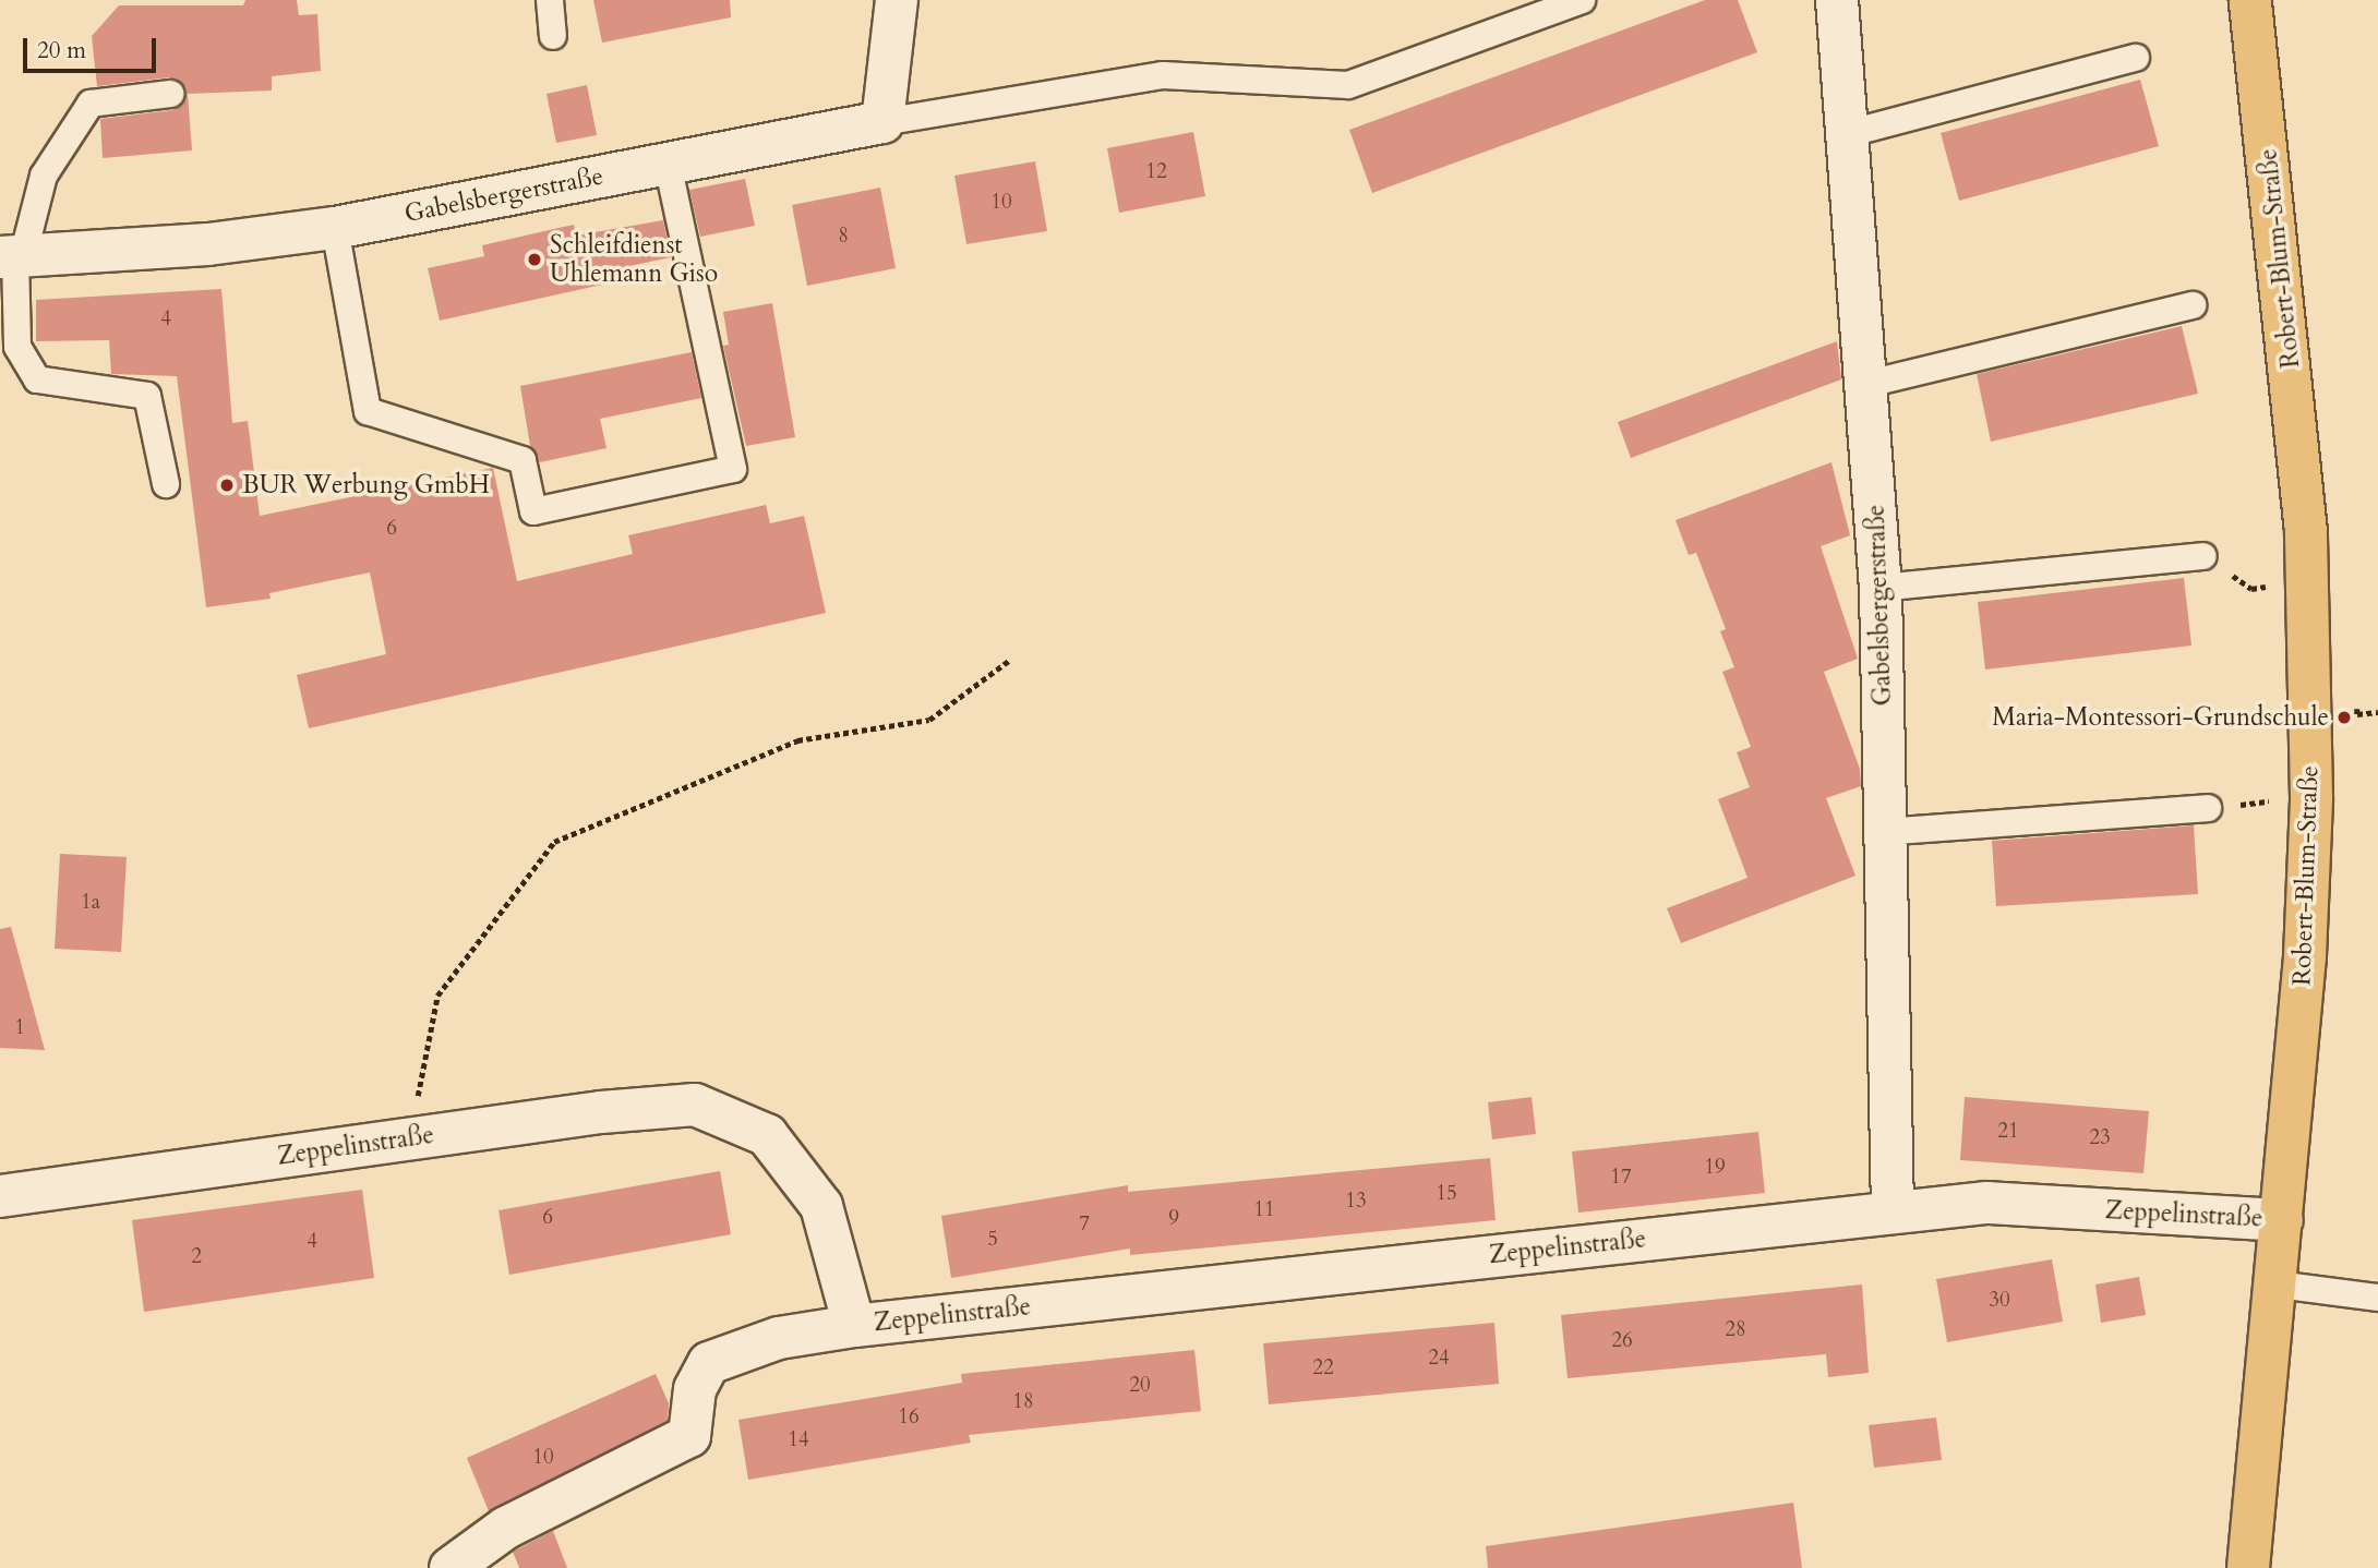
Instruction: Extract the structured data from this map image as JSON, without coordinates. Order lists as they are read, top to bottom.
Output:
{
  "streets": {
    "main road": ["Robert-Blum-Straße"],
    "street": ["Gabelsbergerstraße", "Zeppelinstraße"]
  },
  "crossings": [
    ["Gabelsbergerstraße", "Zeppelinstraße"],
    ["Robert-Blum-Straße", "Zeppelinstraße"]
  ],
  "places": ["Schleifdienst Uhlemann Giso", "BUR Werbung GmbH", "Maria-Montessori-Grundschule"],
  "house_numbers": [
    "12",
    "10",
    "8",
    "4",
    "6",
    "1a",
    "1",
    "21",
    "23",
    "19",
    "17",
    "15",
    "13",
    "11",
    "6",
    "9",
    "7",
    "5",
    "4",
    "2",
    "30",
    "28",
    "26",
    "24",
    "22",
    "20",
    "18",
    "16",
    "14",
    "10"
  ],
  "scale_bar": "20 m"
}
